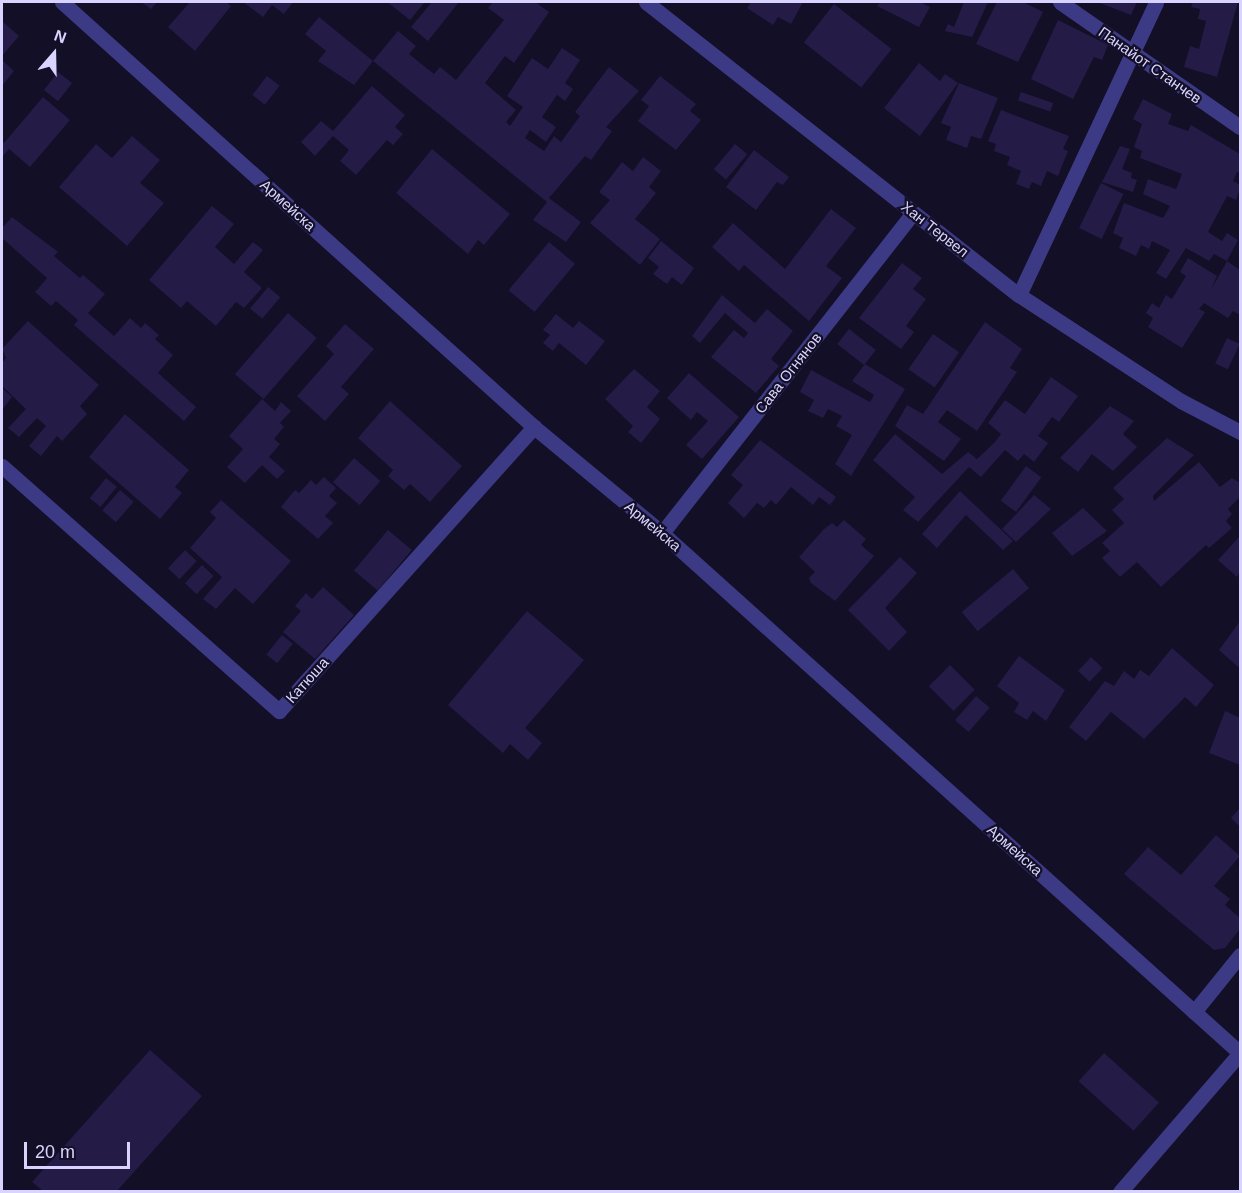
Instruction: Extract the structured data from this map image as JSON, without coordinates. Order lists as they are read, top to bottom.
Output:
{
  "streets": {
    "street": [
      "Панайот Станчев",
      "Армейска",
      "Хан Тервел",
      "Сава Огнянов",
      "Катюша"
    ]
  },
  "crossings": [
    ["Армейска", "Сава Огнянов"],
    ["Армейска", "Катюша"],
    ["Хан Тервел", "Сава Огнянов"]
  ],
  "scale_bar": "20 m",
  "north": "top"
}
